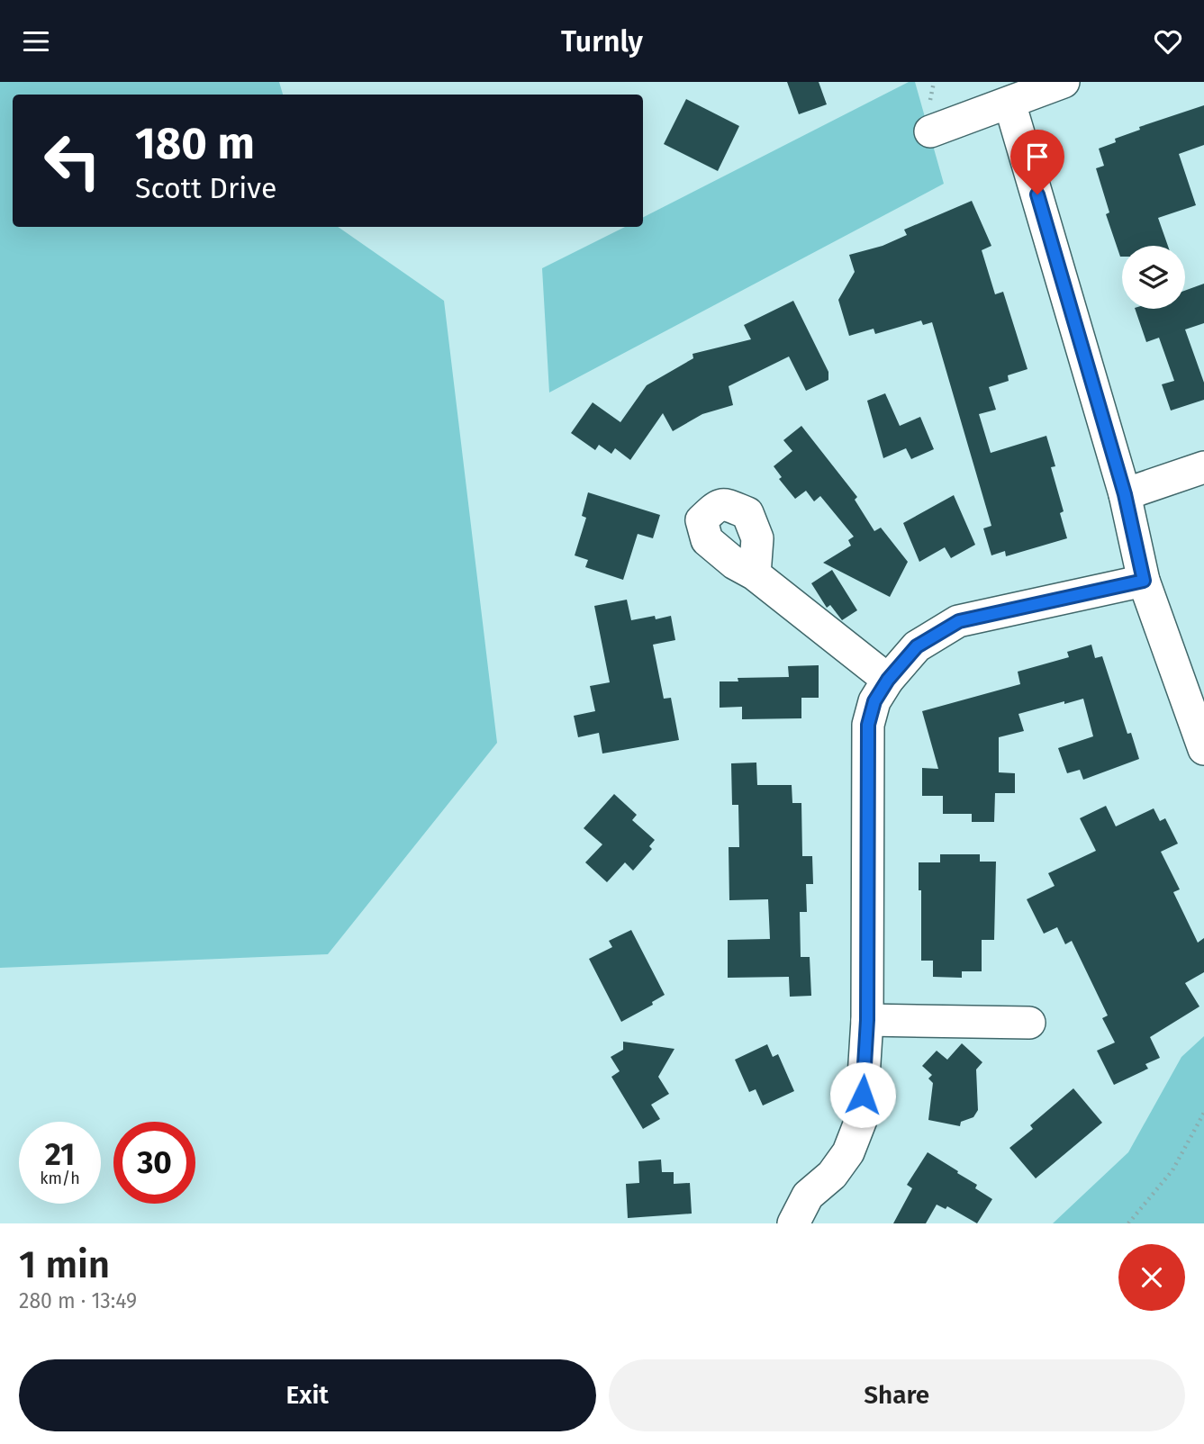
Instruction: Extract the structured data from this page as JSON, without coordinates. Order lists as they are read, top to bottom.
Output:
{
  "page": {
    "header": "Turnly",
    "turn": ["180 m", "Scott Drive"],
    "speed": "21 km/h",
    "limit": "30",
    "heading": ["1 min", "280 m · 13:49"],
    "buttons": ["Exit", "Share"]
  }
}
